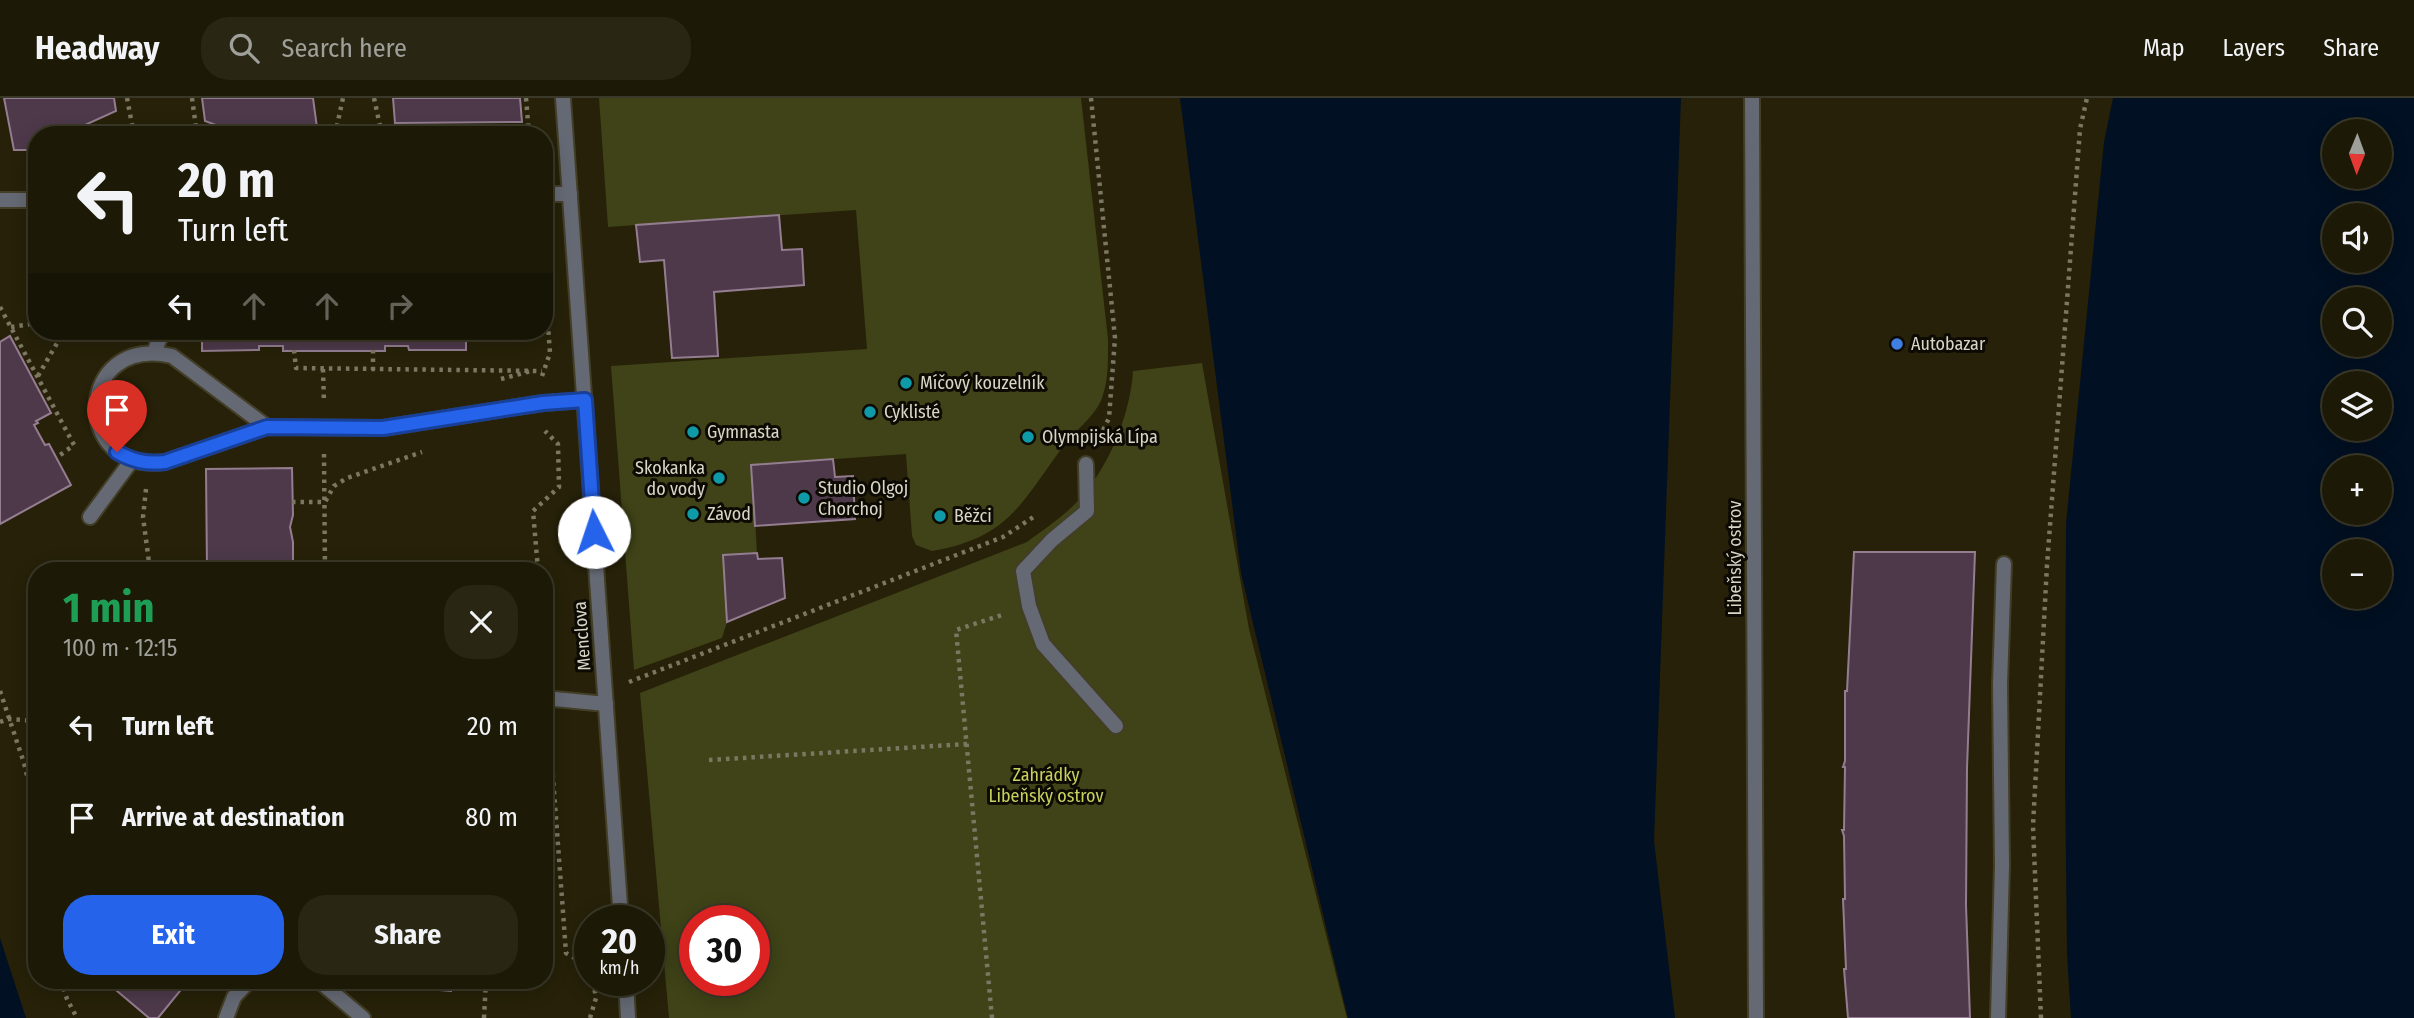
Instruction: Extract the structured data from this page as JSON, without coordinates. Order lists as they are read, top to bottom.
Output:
{
  "streets": {
    "street": ["Libeňský ostrov", "Menclova"]
  },
  "parks": ["Zahrádky Libeňský ostrov"],
  "places": [
    "Autobazar",
    "Míčový kouzelník",
    "Cyklisté",
    "Gymnasta",
    "Olympijská Lípa",
    "Skokanka do vody",
    "Studio Olgoj Chorchoj",
    "Závod",
    "Běžci"
  ],
  "north": "bottom",
  "page": {
    "header": "Headway",
    "search": "Search here",
    "nav": ["Map", "Layers", "Share"],
    "map_buttons": ["+", "−"],
    "turn": ["20 m", "Turn left"],
    "heading": ["1 min", "100 m · 12:15"],
    "list": [
      {
        "name": "Turn left",
        "value": "20 m"
      },
      {
        "name": "Arrive at destination",
        "value": "80 m"
      }
    ],
    "buttons": ["Exit", "Share"],
    "speed": "20 km/h",
    "limit": "30"
  }
}
